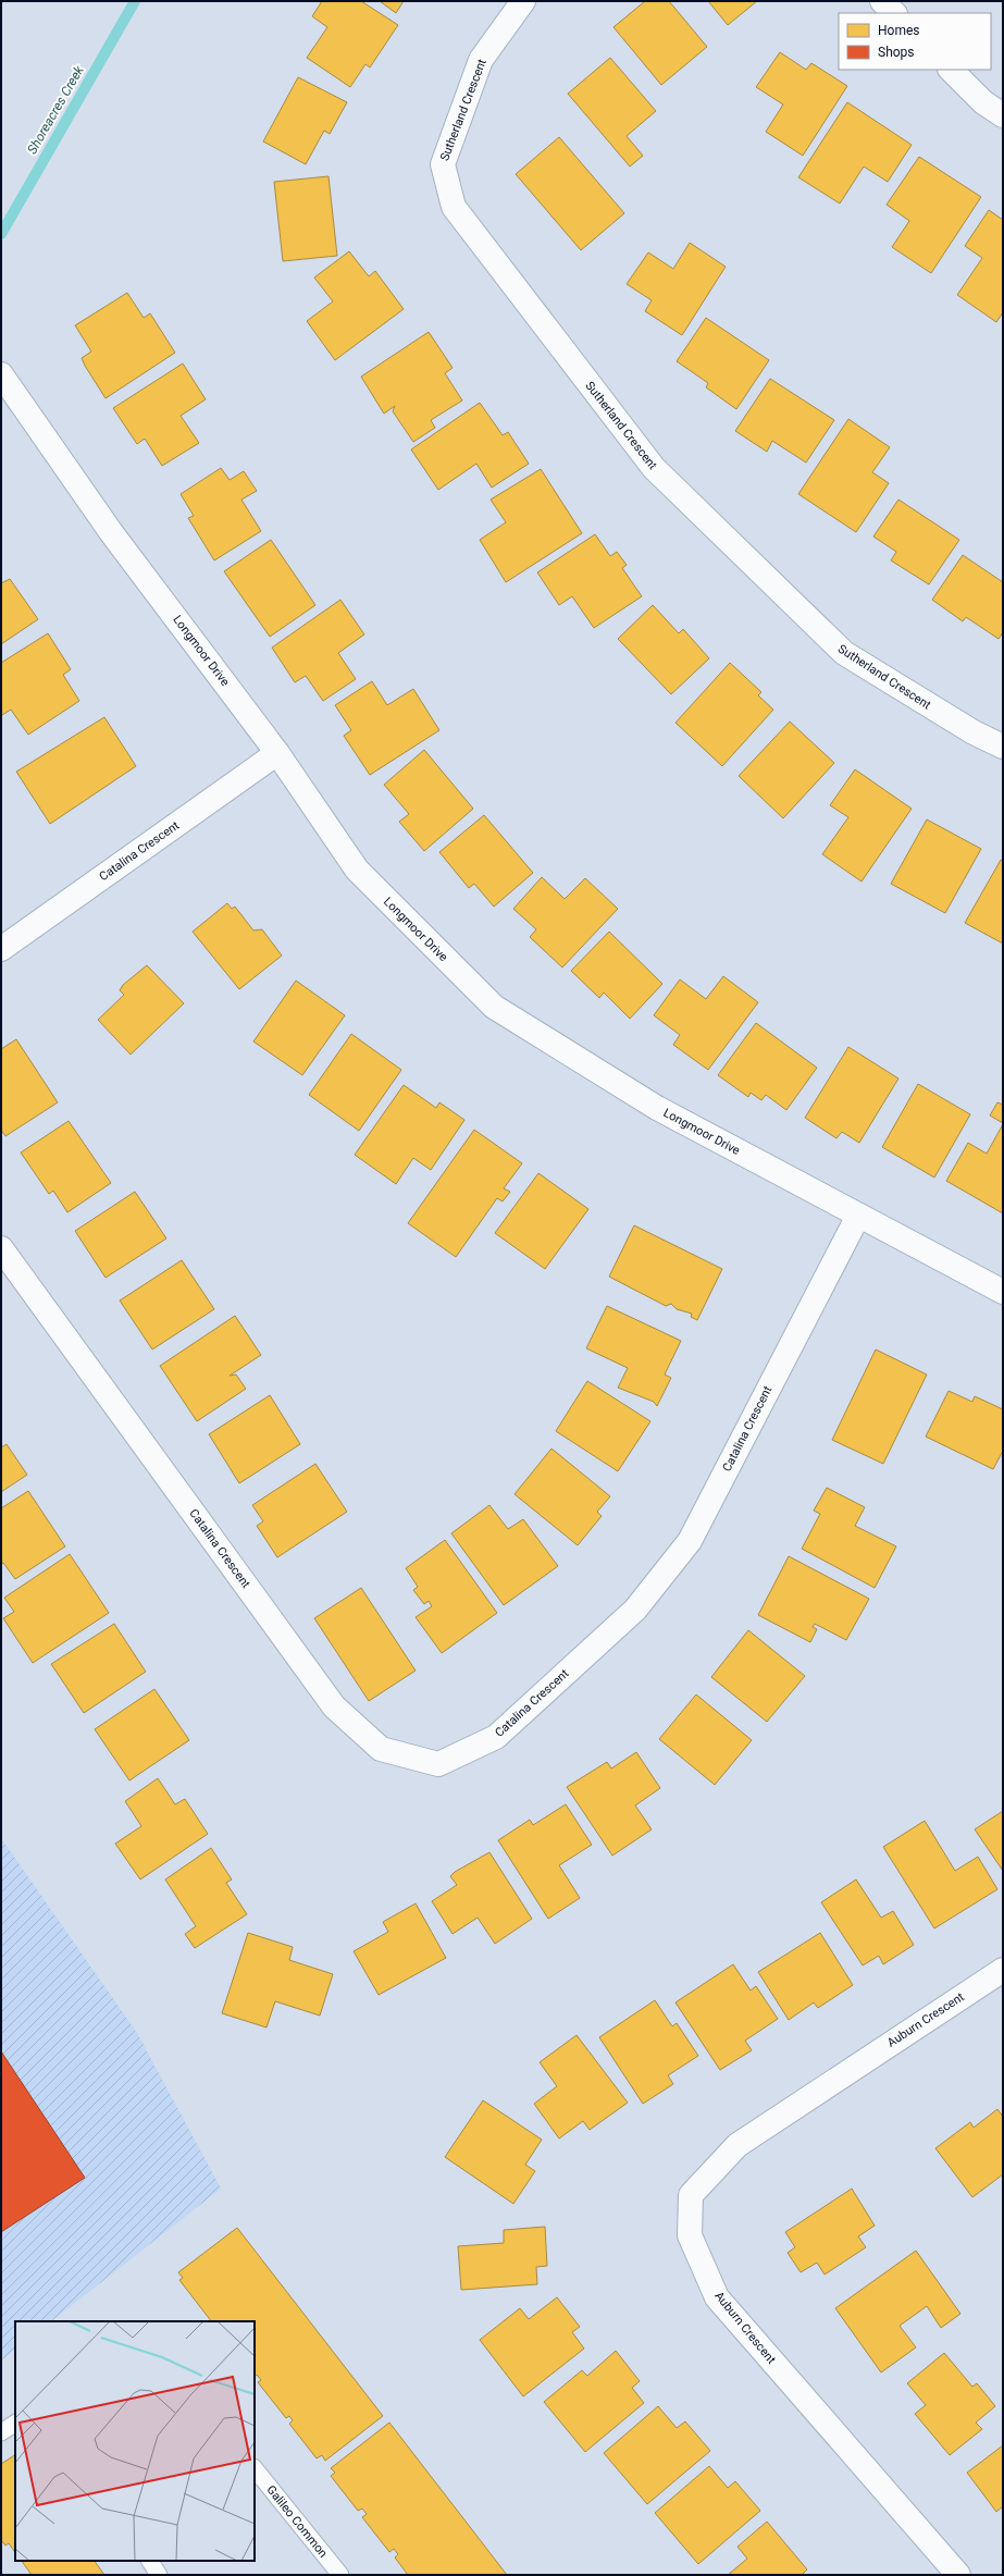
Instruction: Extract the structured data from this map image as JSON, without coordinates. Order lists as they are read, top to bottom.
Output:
{
  "streets": {
    "street": [
      "Sutherland Crescent",
      "Longmoor Drive",
      "Catalina Crescent",
      "Auburn Crescent"
    ],
    "lane": ["Galileo Common"]
  },
  "crossings": [
    ["Longmoor Drive", "Catalina Crescent"]
  ],
  "water": ["Shoreacres Creek"],
  "legend": ["Homes", "Shops"]
}
